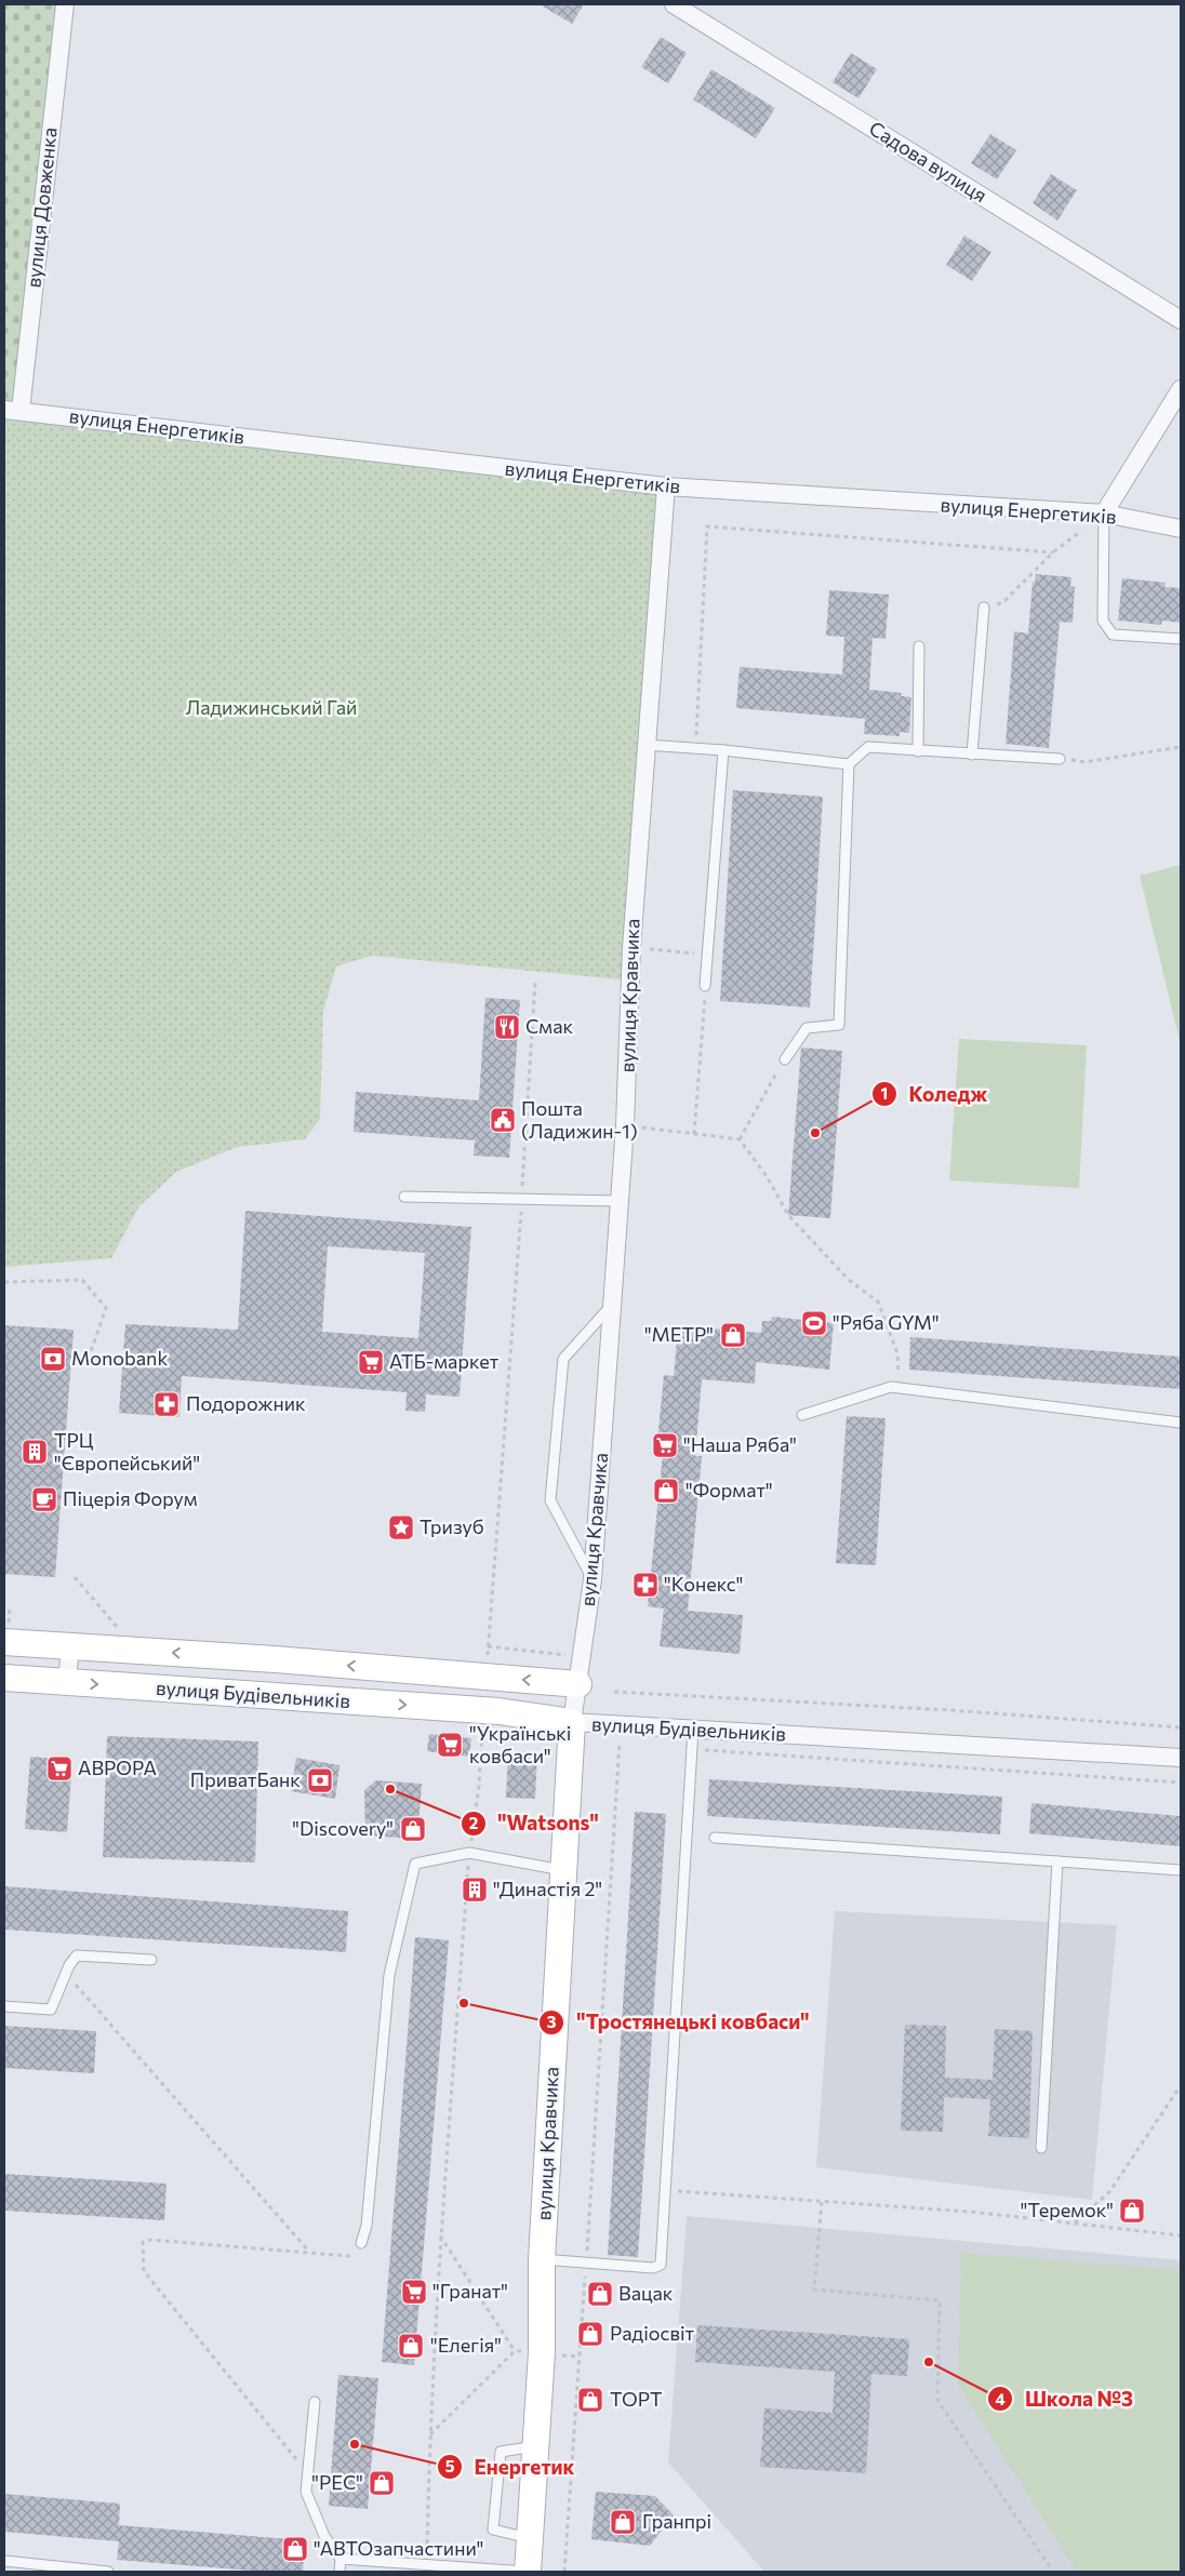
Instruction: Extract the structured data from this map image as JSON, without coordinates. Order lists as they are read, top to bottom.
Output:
{
  "streets": {
    "street": [
      "Садова вулиця",
      "вулиця Довженка",
      "вулиця Енергетиків",
      "вулиця Кравчика",
      "вулиця Будівельників"
    ]
  },
  "crossings": [
    ["вулиця Довженка", "вулиця Енергетиків"],
    ["вулиця Енергетиків", "вулиця Кравчика"],
    ["вулиця Кравчика", "вулиця Будівельників"]
  ],
  "parks": ["Ладижинський Гай"],
  "places": {
    "restaurant": ["Смак"],
    "public building": ["Пошта (Ладижин-1)"],
    "other": [
      "Коледж",
      "\"Watsons\"",
      "\"Тростянецькі ковбаси\"",
      "Школа №3",
      "Енергетик"
    ],
    "sports": ["\"Ряба GYM\""],
    "shop": [
      "\"МЕТР\"",
      "\"Формат\"",
      "\"Discovery\"",
      "\"Теремок\"",
      "Вацак",
      "Радіосвіт",
      "\"Елегія\"",
      "ТОРТ",
      "\"РЕС\"",
      "Гранпрі",
      "\"АВТОзапчастини\""
    ],
    "bank": ["Monobank", "ПриватБанк"],
    "supermarket": [
      "АТБ-маркет",
      "\"Наша Ряба\"",
      "\"Українські ковбаси\"",
      "АВРОРА",
      "\"Гранат\""
    ],
    "pharmacy": ["Подорожник", "\"Конекс\""],
    "building": ["ТРЦ \"Європейський\"", "\"Династія 2\""],
    "cafe": ["Піцерія Форум"],
    "place": ["Тризуб"]
  }
}
